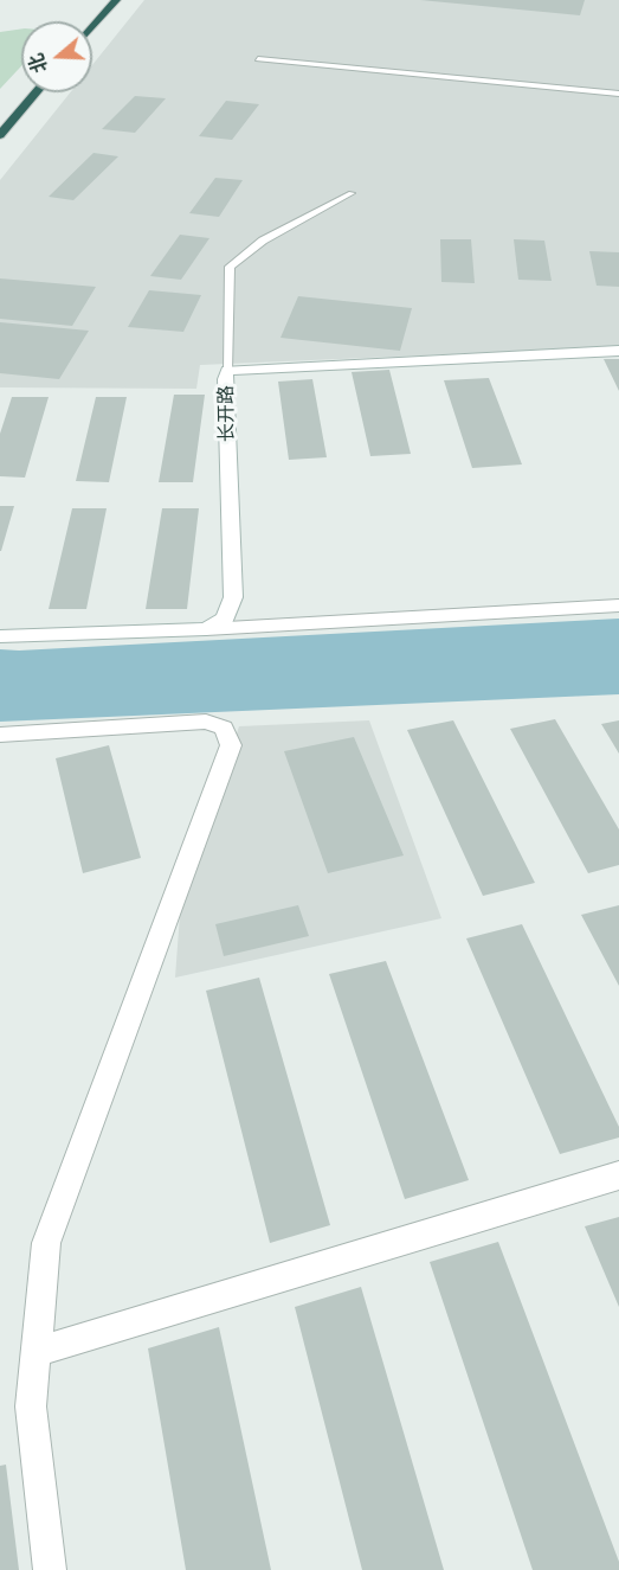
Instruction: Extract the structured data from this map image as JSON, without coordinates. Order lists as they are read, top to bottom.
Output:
{
  "streets": {
    "street": ["长开路"]
  },
  "north": "left"
}
